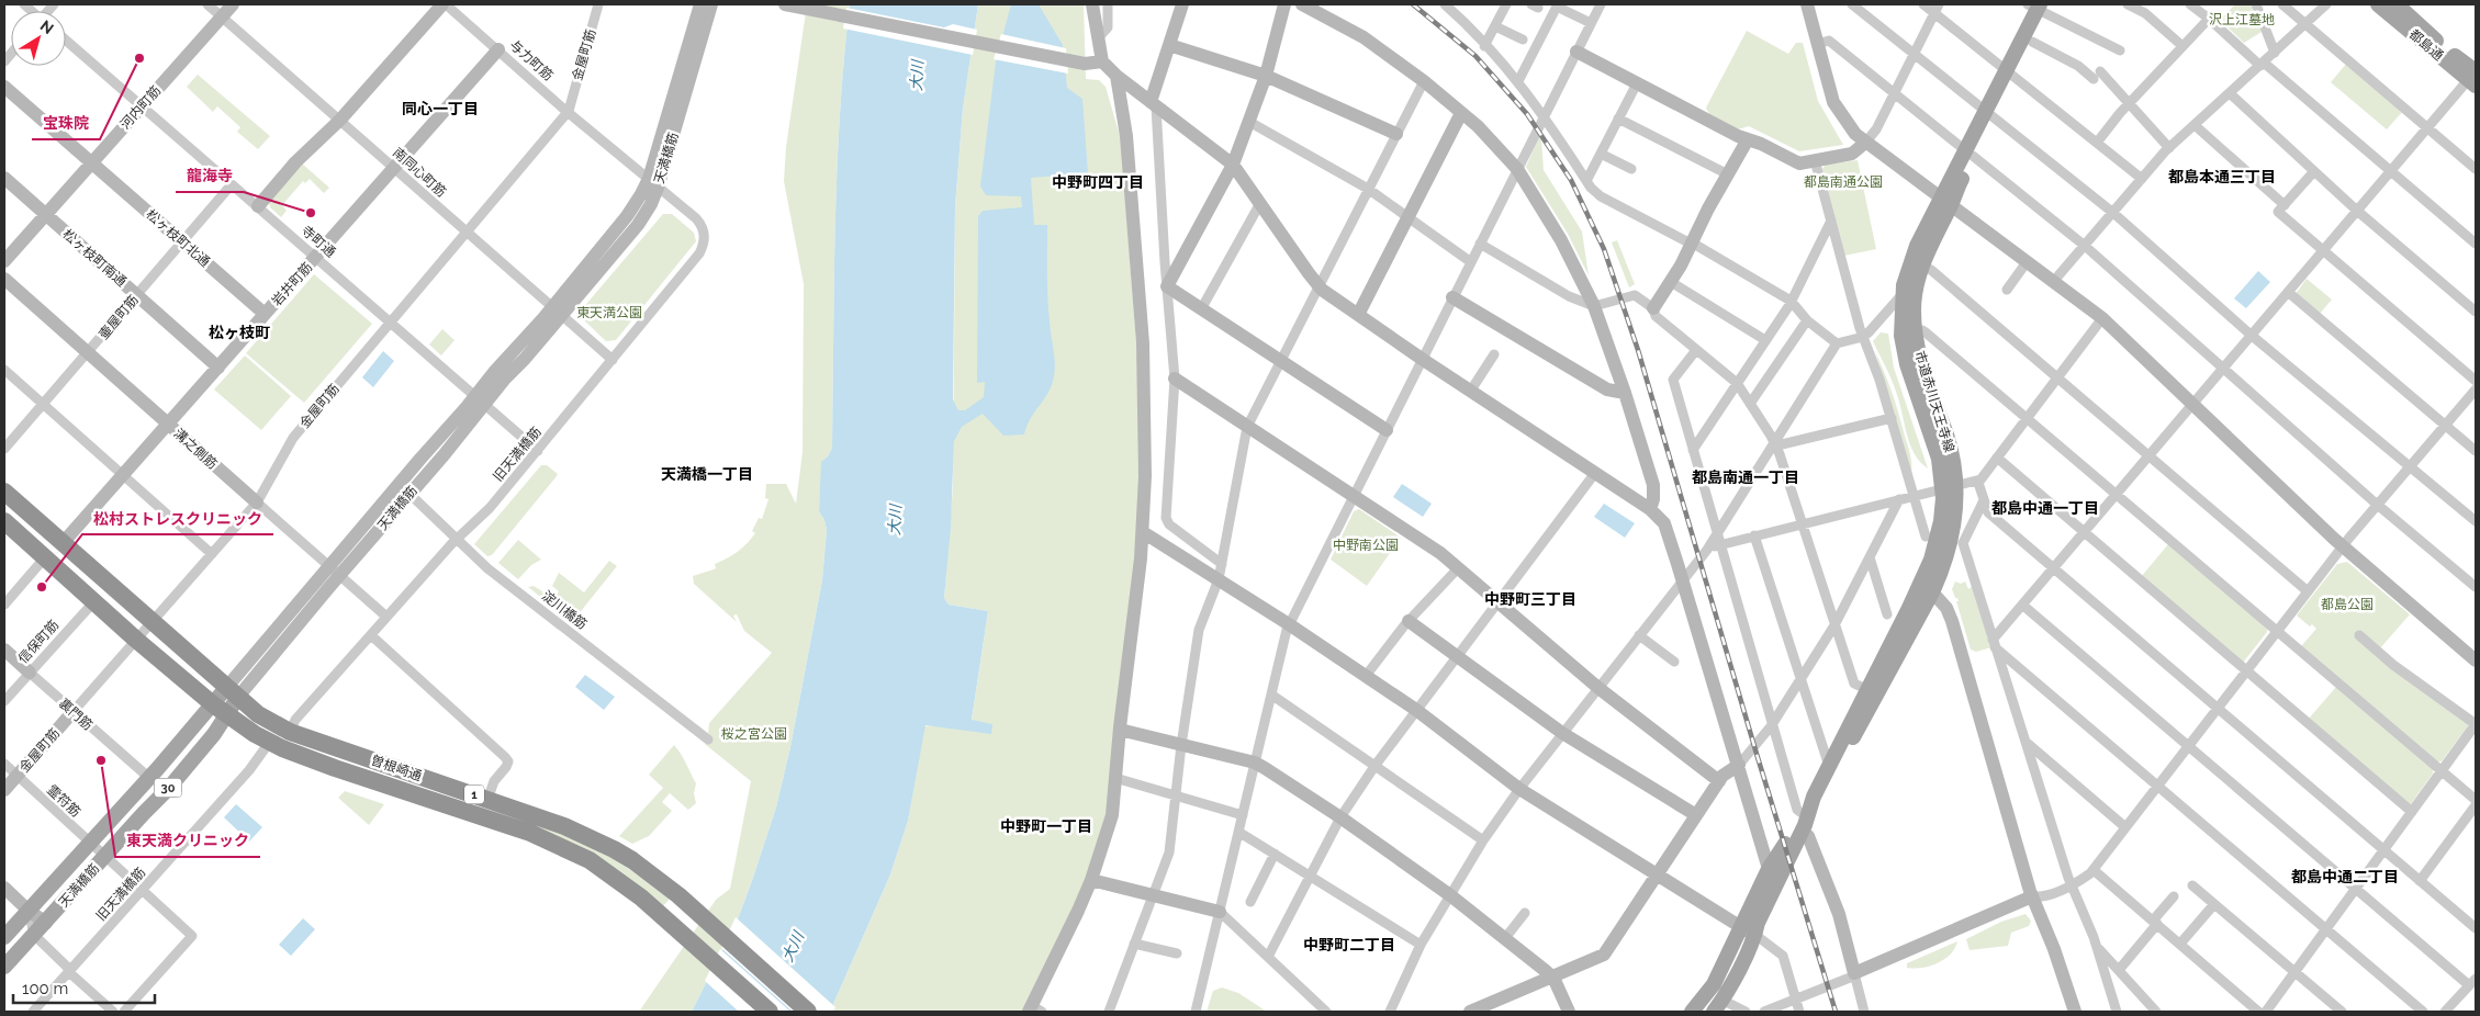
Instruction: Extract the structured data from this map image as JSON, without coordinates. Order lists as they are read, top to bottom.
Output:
{
  "streets": {
    "highway": ["曽根崎通", "1"],
    "main road": [
      "都島通",
      "天満橋筋",
      "市道赤川天王寺線",
      "30"
    ],
    "street": [
      "金屋町筋",
      "与力町筋",
      "河内町筋",
      "南同心町筋",
      "松ヶ枝町北通",
      "寺町通",
      "松ヶ枝町南通",
      "岩井町筋",
      "壷屋町筋",
      "溝之側筋",
      "旧天満橋筋",
      "淀川橋筋",
      "信保町筋",
      "裏門筋",
      "霊符筋"
    ]
  },
  "crossings": [
    ["金屋町筋", "与力町筋"],
    ["金屋町筋", "南同心町筋"],
    ["金屋町筋", "寺町通"],
    ["金屋町筋", "溝之側筋"],
    ["金屋町筋", "裏門筋"],
    ["金屋町筋", "曽根崎通"],
    ["金屋町筋", "霊符筋"],
    ["与力町筋", "天満橋筋"],
    ["与力町筋", "岩井町筋"],
    ["与力町筋", "旧天満橋筋"],
    ["河内町筋", "南同心町筋"],
    ["河内町筋", "松ヶ枝町北通"],
    ["河内町筋", "寺町通"],
    ["河内町筋", "松ヶ枝町南通"],
    ["天満橋筋", "南同心町筋"],
    ["天満橋筋", "寺町通"],
    ["天満橋筋", "溝之側筋"],
    ["天満橋筋", "旧天満橋筋"],
    ["天満橋筋", "淀川橋筋"],
    ["天満橋筋", "裏門筋"],
    ["天満橋筋", "曽根崎通"],
    ["天満橋筋", "霊符筋"],
    ["南同心町筋", "岩井町筋"],
    ["南同心町筋", "旧天満橋筋"],
    ["松ヶ枝町北通", "岩井町筋"],
    ["松ヶ枝町北通", "壷屋町筋"],
    ["寺町通", "岩井町筋"],
    ["寺町通", "壷屋町筋"],
    ["寺町通", "旧天満橋筋"],
    ["松ヶ枝町南通", "岩井町筋"],
    ["松ヶ枝町南通", "壷屋町筋"],
    ["岩井町筋", "溝之側筋"],
    ["岩井町筋", "曽根崎通"],
    ["壷屋町筋", "溝之側筋"],
    ["溝之側筋", "旧天満橋筋"],
    ["旧天満橋筋", "淀川橋筋"],
    ["旧天満橋筋", "曽根崎通"],
    ["旧天満橋筋", "霊符筋"],
    ["信保町筋", "裏門筋"],
    ["信保町筋", "曽根崎通"]
  ],
  "districts": [
    "同心一丁目",
    "都島本通三丁目",
    "中野町四丁目",
    "松ヶ枝町",
    "天満橋一丁目",
    "都島南通一丁目",
    "都島中通一丁目",
    "中野町三丁目",
    "中野町一丁目",
    "都島中通二丁目",
    "中野町二丁目"
  ],
  "water": ["大川"],
  "parks": [
    "沢上江墓地",
    "都島南通公園",
    "東天満公園",
    "中野南公園",
    "都島公園",
    "桜之宮公園"
  ],
  "places": [
    "宝珠院",
    "龍海寺",
    "松村ストレスクリニック",
    "東天満クリニック"
  ],
  "scale_bar": "100 m",
  "north": "top right"
}
